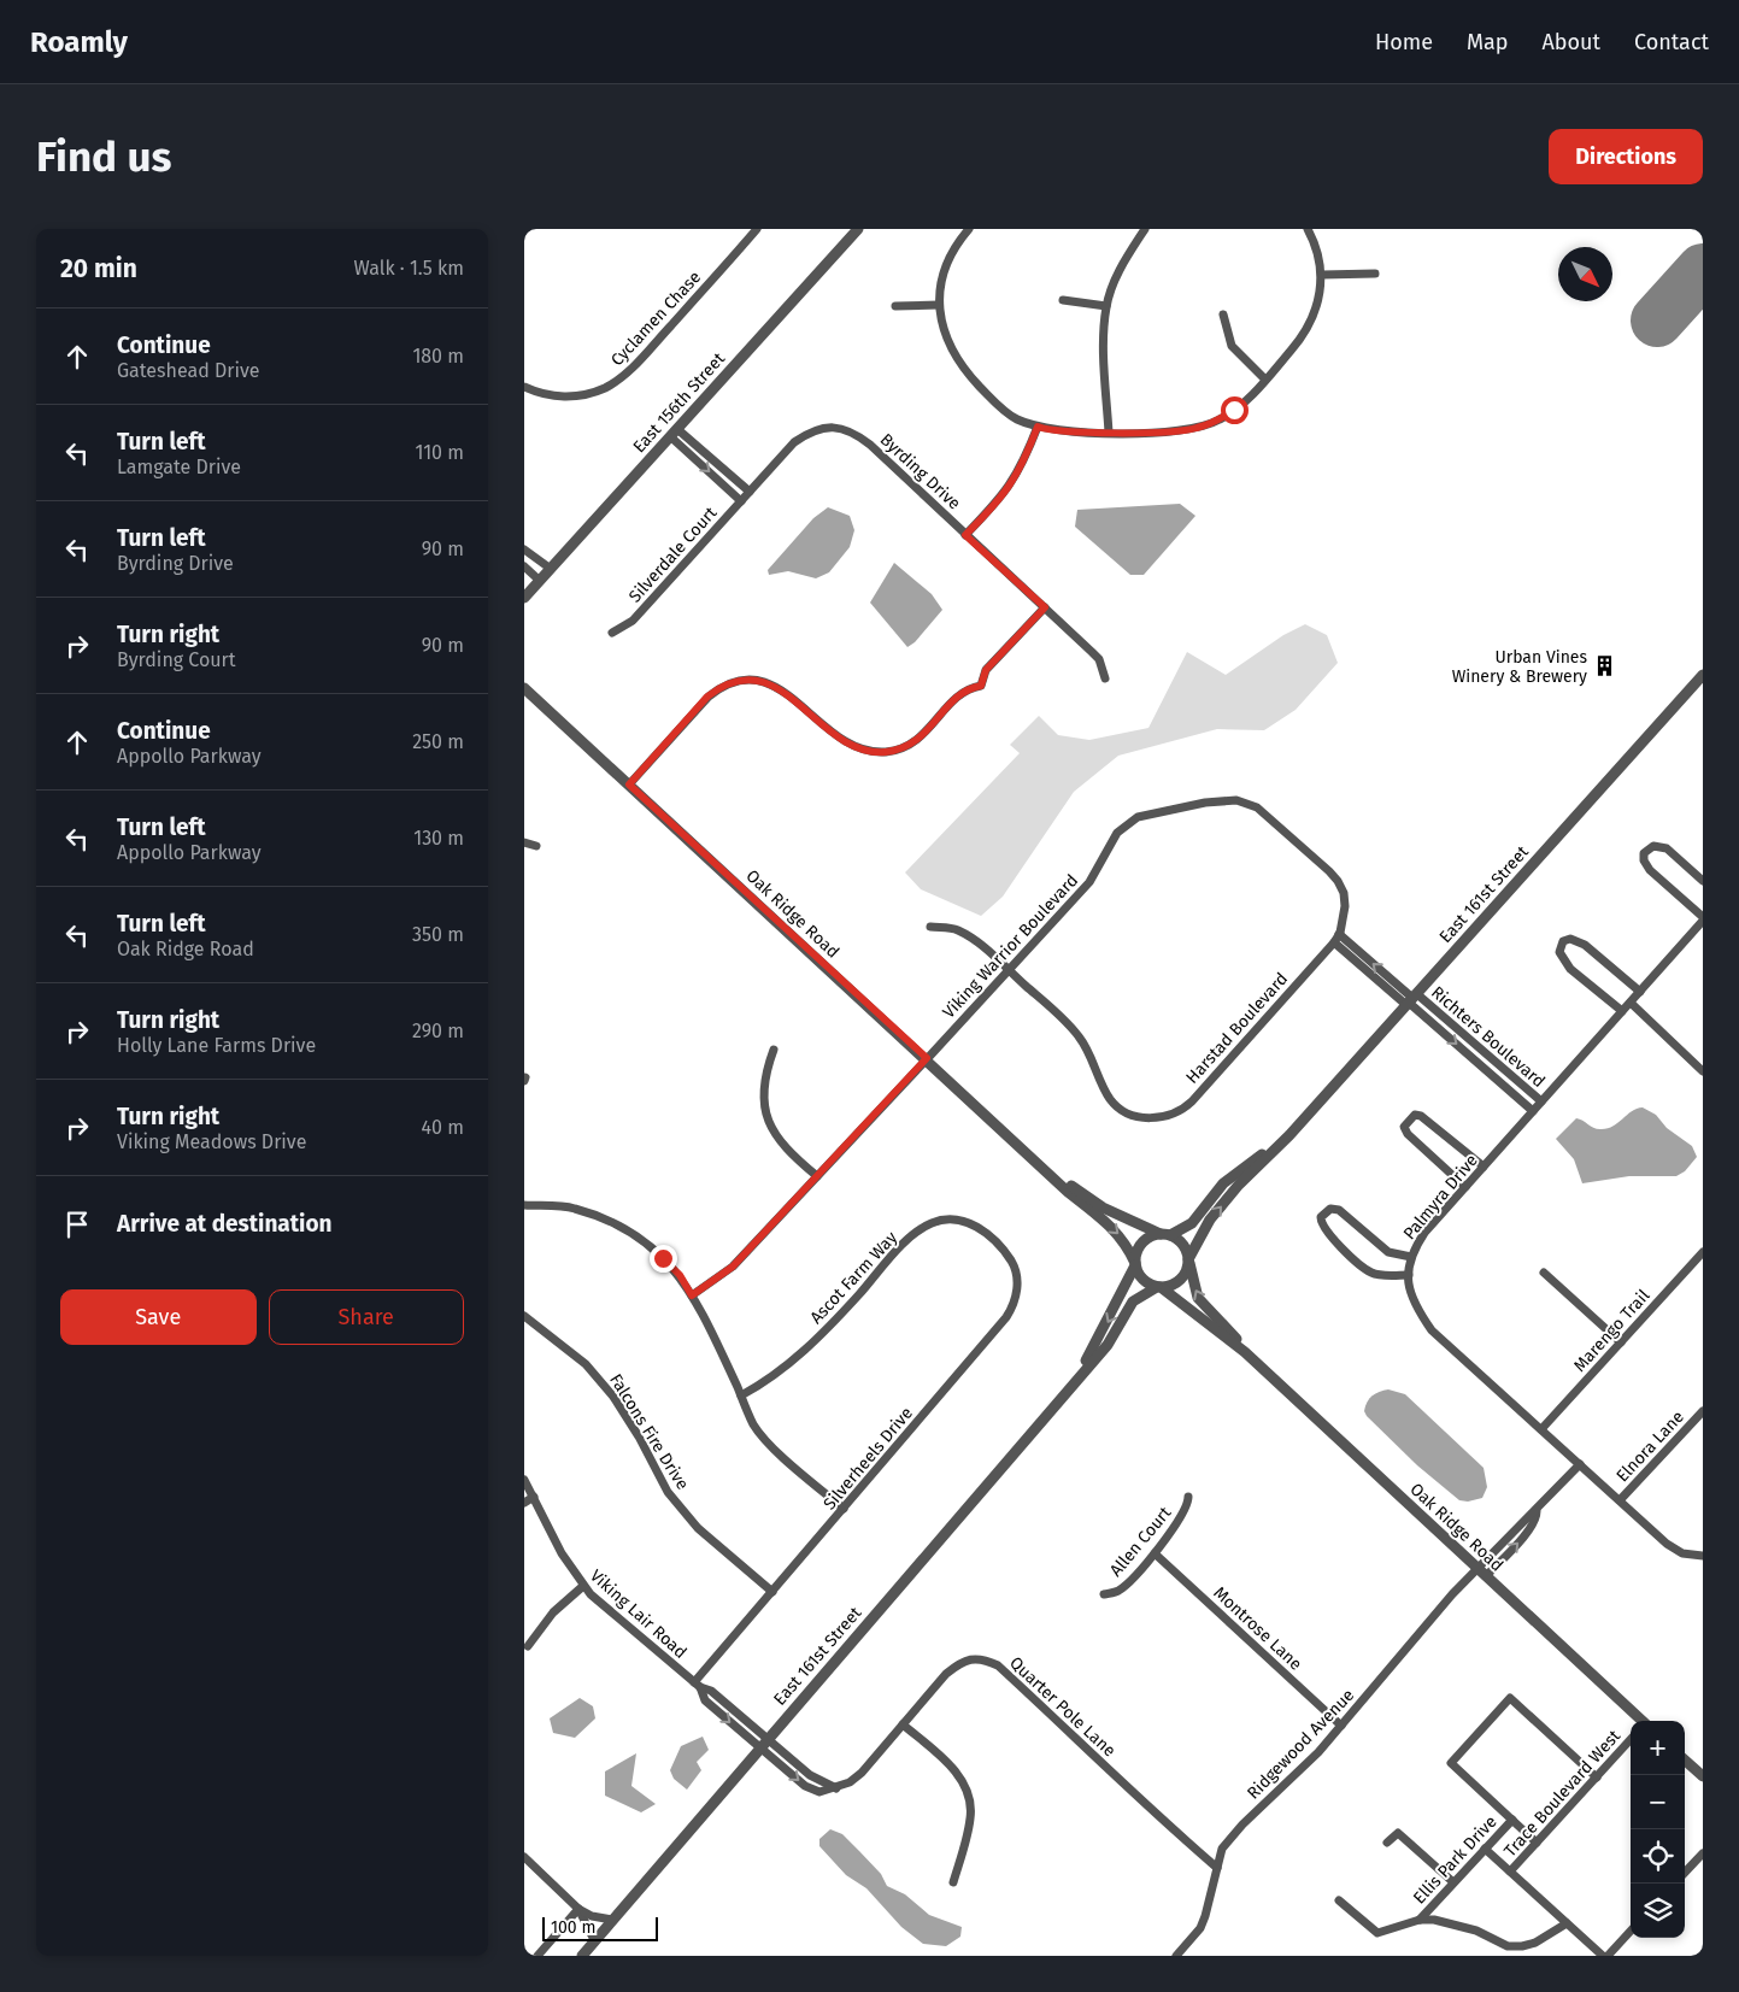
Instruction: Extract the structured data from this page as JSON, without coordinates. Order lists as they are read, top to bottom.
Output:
{
  "streets": {
    "street": [
      "Cyclamen Chase",
      "East 156th Street",
      "Byrding Drive",
      "Silverdale Court",
      "East 161st Street",
      "Oak Ridge Road",
      "Viking Warrior Boulevard",
      "Harstad Boulevard",
      "Richters Boulevard",
      "Palmyra Drive",
      "Ascot Farm Way",
      "Marengo Trail",
      "Falcons Fire Drive",
      "Elnora Lane",
      "Silverheels Drive",
      "Allen Court",
      "Viking Lair Road",
      "Montrose Lane",
      "Quarter Pole Lane",
      "Ridgewood Avenue",
      "Trace Boulevard West",
      "Ellis Park Drive"
    ]
  },
  "crossings": [
    ["Byrding Drive", "Silverdale Court"],
    ["East 161st Street", "Oak Ridge Road"],
    ["East 161st Street", "Richters Boulevard"],
    ["East 161st Street", "Viking Lair Road"],
    ["Oak Ridge Road", "Viking Warrior Boulevard"],
    ["Oak Ridge Road", "Ridgewood Avenue"],
    ["Viking Warrior Boulevard", "Harstad Boulevard"],
    ["Richters Boulevard", "Palmyra Drive"],
    ["Palmyra Drive", "Marengo Trail"],
    ["Palmyra Drive", "Elnora Lane"],
    ["Ascot Farm Way", "Silverheels Drive"],
    ["Falcons Fire Drive", "Silverheels Drive"],
    ["Silverheels Drive", "Viking Lair Road"],
    ["Allen Court", "Montrose Lane"],
    ["Montrose Lane", "Ridgewood Avenue"],
    ["Quarter Pole Lane", "Ridgewood Avenue"]
  ],
  "places": {
    "building": ["Urban Vines Winery & Brewery"]
  },
  "scale_bar": "100 m",
  "north": "bottom right",
  "page": {
    "header": "Roamly",
    "nav": [
      "Home",
      "Map",
      "About",
      "Contact"
    ],
    "buttons": [
      "Directions",
      ["Save", "Share"]
    ],
    "title": "Find us",
    "heading": ["20 min", "Walk · 1.5 km"],
    "list": [
      ["Continue", "Gateshead Drive", "180 m"],
      ["Turn left", "Lamgate Drive", "110 m"],
      ["Turn left", "Byrding Drive", "90 m"],
      ["Turn right", "Byrding Court", "90 m"],
      ["Continue", "Appollo Parkway", "250 m"],
      ["Turn left", "Appollo Parkway", "130 m"],
      ["Turn left", "Oak Ridge Road", "350 m"],
      ["Turn right", "Holly Lane Farms Drive", "290 m"],
      ["Turn right", "Viking Meadows Drive", "40 m"],
      "Arrive at destination"
    ],
    "map_buttons": ["+", "−"],
    "scale": "100 m"
  }
}
